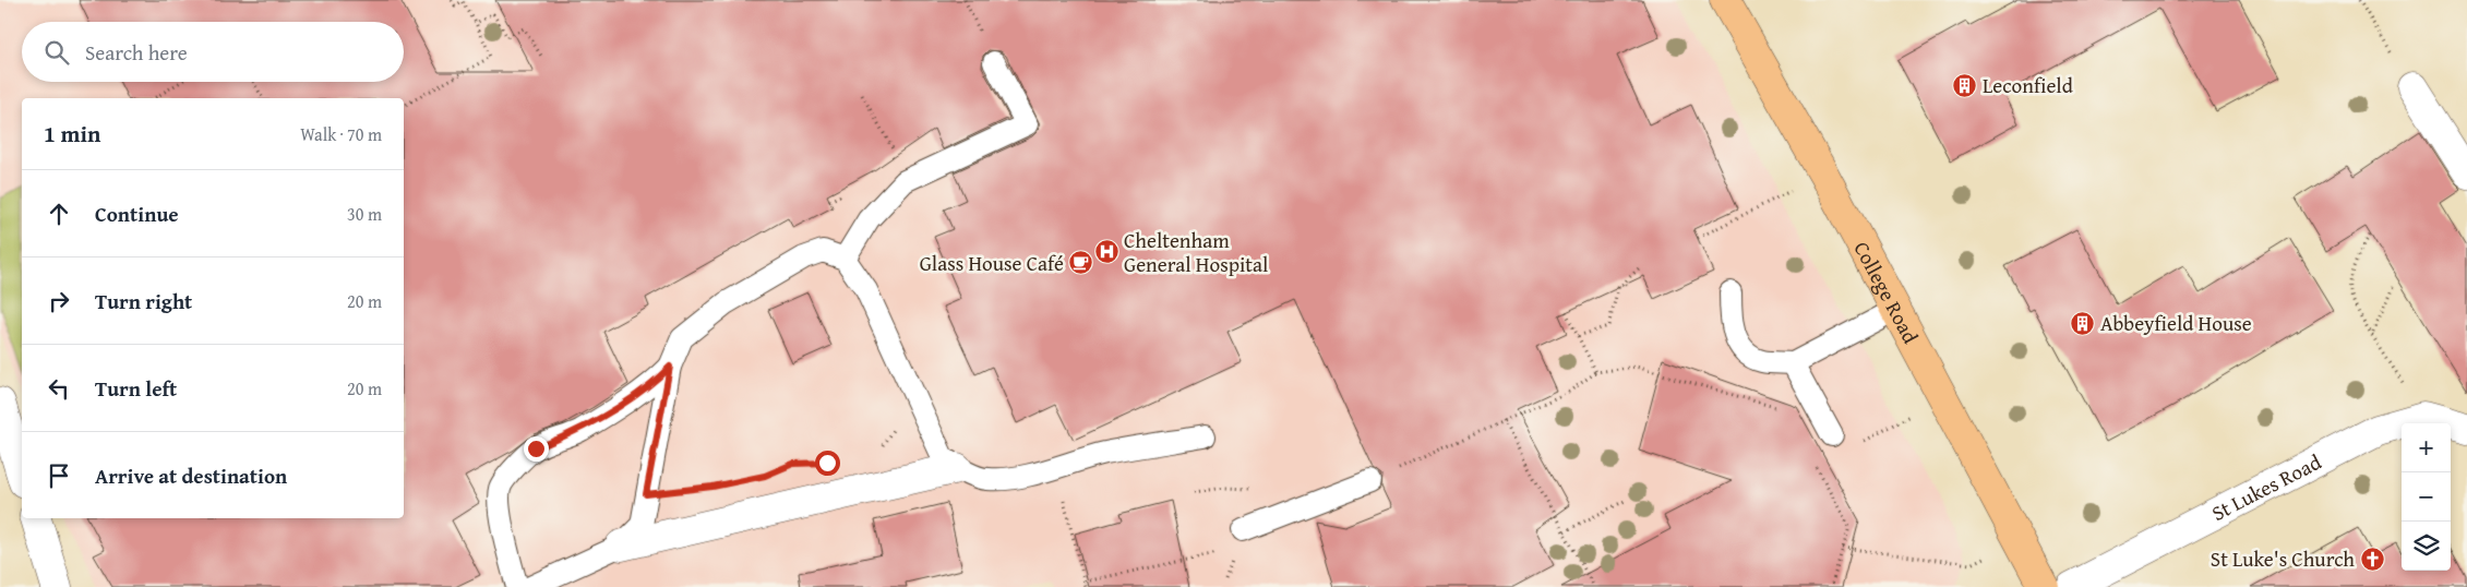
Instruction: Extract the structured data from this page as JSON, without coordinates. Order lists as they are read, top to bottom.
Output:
{
  "streets": {
    "main road": ["College Road"],
    "street": ["St Lukes Road"]
  },
  "places": {
    "building": ["Leconfield", "Abbeyfield House"],
    "hospital": ["Cheltenham General Hospital"],
    "cafe": ["Glass House Café"],
    "church": ["St Luke's Church"]
  },
  "page": {
    "search": "Search here",
    "heading": ["1 min", "Walk · 70 m"],
    "list": [
      ["Continue", "30 m"],
      ["Turn right", "20 m"],
      ["Turn left", "20 m"],
      "Arrive at destination"
    ],
    "map_buttons": ["+", "−"]
  }
}
